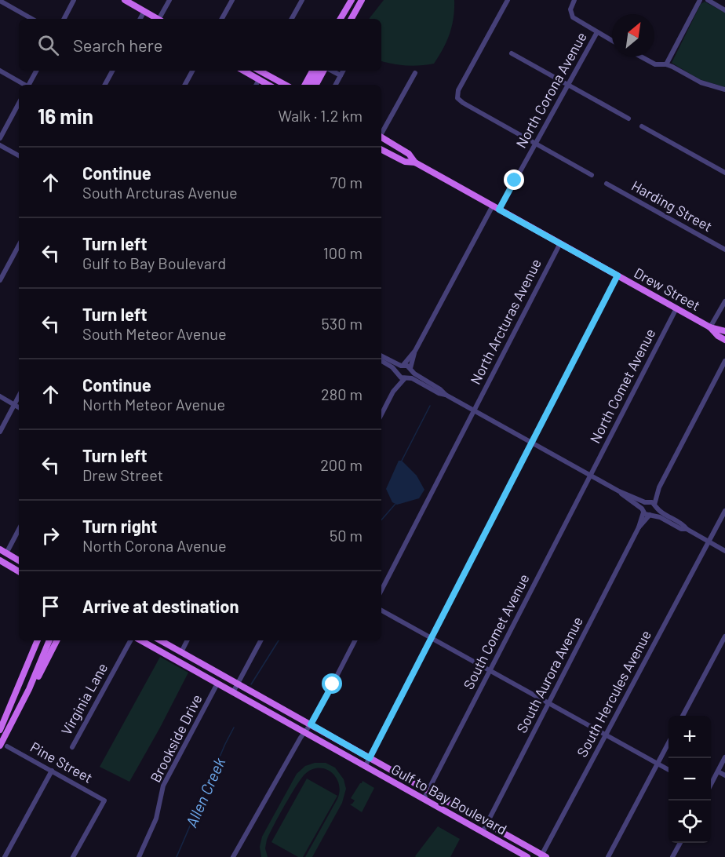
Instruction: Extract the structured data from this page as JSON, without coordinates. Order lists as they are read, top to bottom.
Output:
{
  "streets": {
    "main road": ["Drew Street", "Gulf to Bay Boulevard"],
    "street": [
      "North Corona Avenue",
      "Harding Street",
      "North Arcturas Avenue",
      "North Comet Avenue",
      "South Comet Avenue",
      "South Aurora Avenue",
      "South Hercules Avenue",
      "Virginia Lane",
      "Brookside Drive",
      "Pine Street"
    ]
  },
  "crossings": [
    ["North Corona Avenue", "Drew Street"],
    ["Drew Street", "North Arcturas Avenue"],
    ["Drew Street", "North Comet Avenue"],
    ["North Comet Avenue", "South Comet Avenue"],
    ["South Comet Avenue", "Gulf to Bay Boulevard"],
    ["South Aurora Avenue", "Gulf to Bay Boulevard"],
    ["South Hercules Avenue", "Gulf to Bay Boulevard"],
    ["Brookside Drive", "Gulf to Bay Boulevard"]
  ],
  "water": ["Allen Creek"],
  "north": "top right",
  "page": {
    "search": "Search here",
    "heading": ["16 min", "Walk · 1.2 km"],
    "list": [
      ["Continue", "South Arcturas Avenue", "70 m"],
      ["Turn left", "Gulf to Bay Boulevard", "100 m"],
      ["Turn left", "South Meteor Avenue", "530 m"],
      ["Continue", "North Meteor Avenue", "280 m"],
      ["Turn left", "Drew Street", "200 m"],
      ["Turn right", "North Corona Avenue", "50 m"],
      "Arrive at destination"
    ],
    "map_buttons": ["+", "−"]
  }
}
